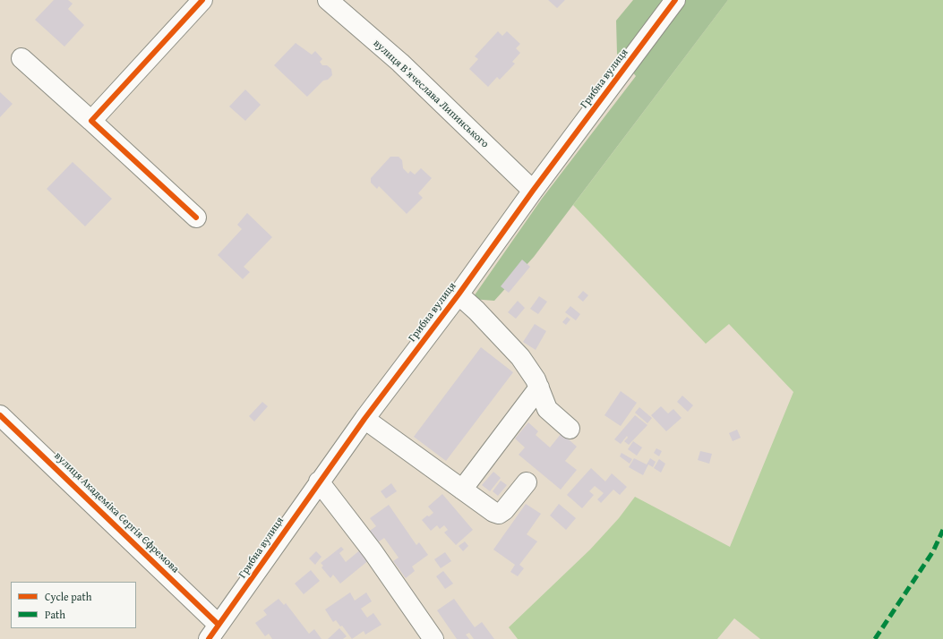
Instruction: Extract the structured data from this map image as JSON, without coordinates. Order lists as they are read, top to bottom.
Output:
{
  "streets": {
    "street": ["Грибна вулиця", "вулиця Вʼячеслава Липинського", "вулиця Академіка Сергія Єфремова"]
  },
  "crossings": [
    ["Грибна вулиця", "вулиця Вʼячеслава Липинського"],
    ["Грибна вулиця", "вулиця Академіка Сергія Єфремова"]
  ],
  "legend": ["Cycle path", "Path"]
}
